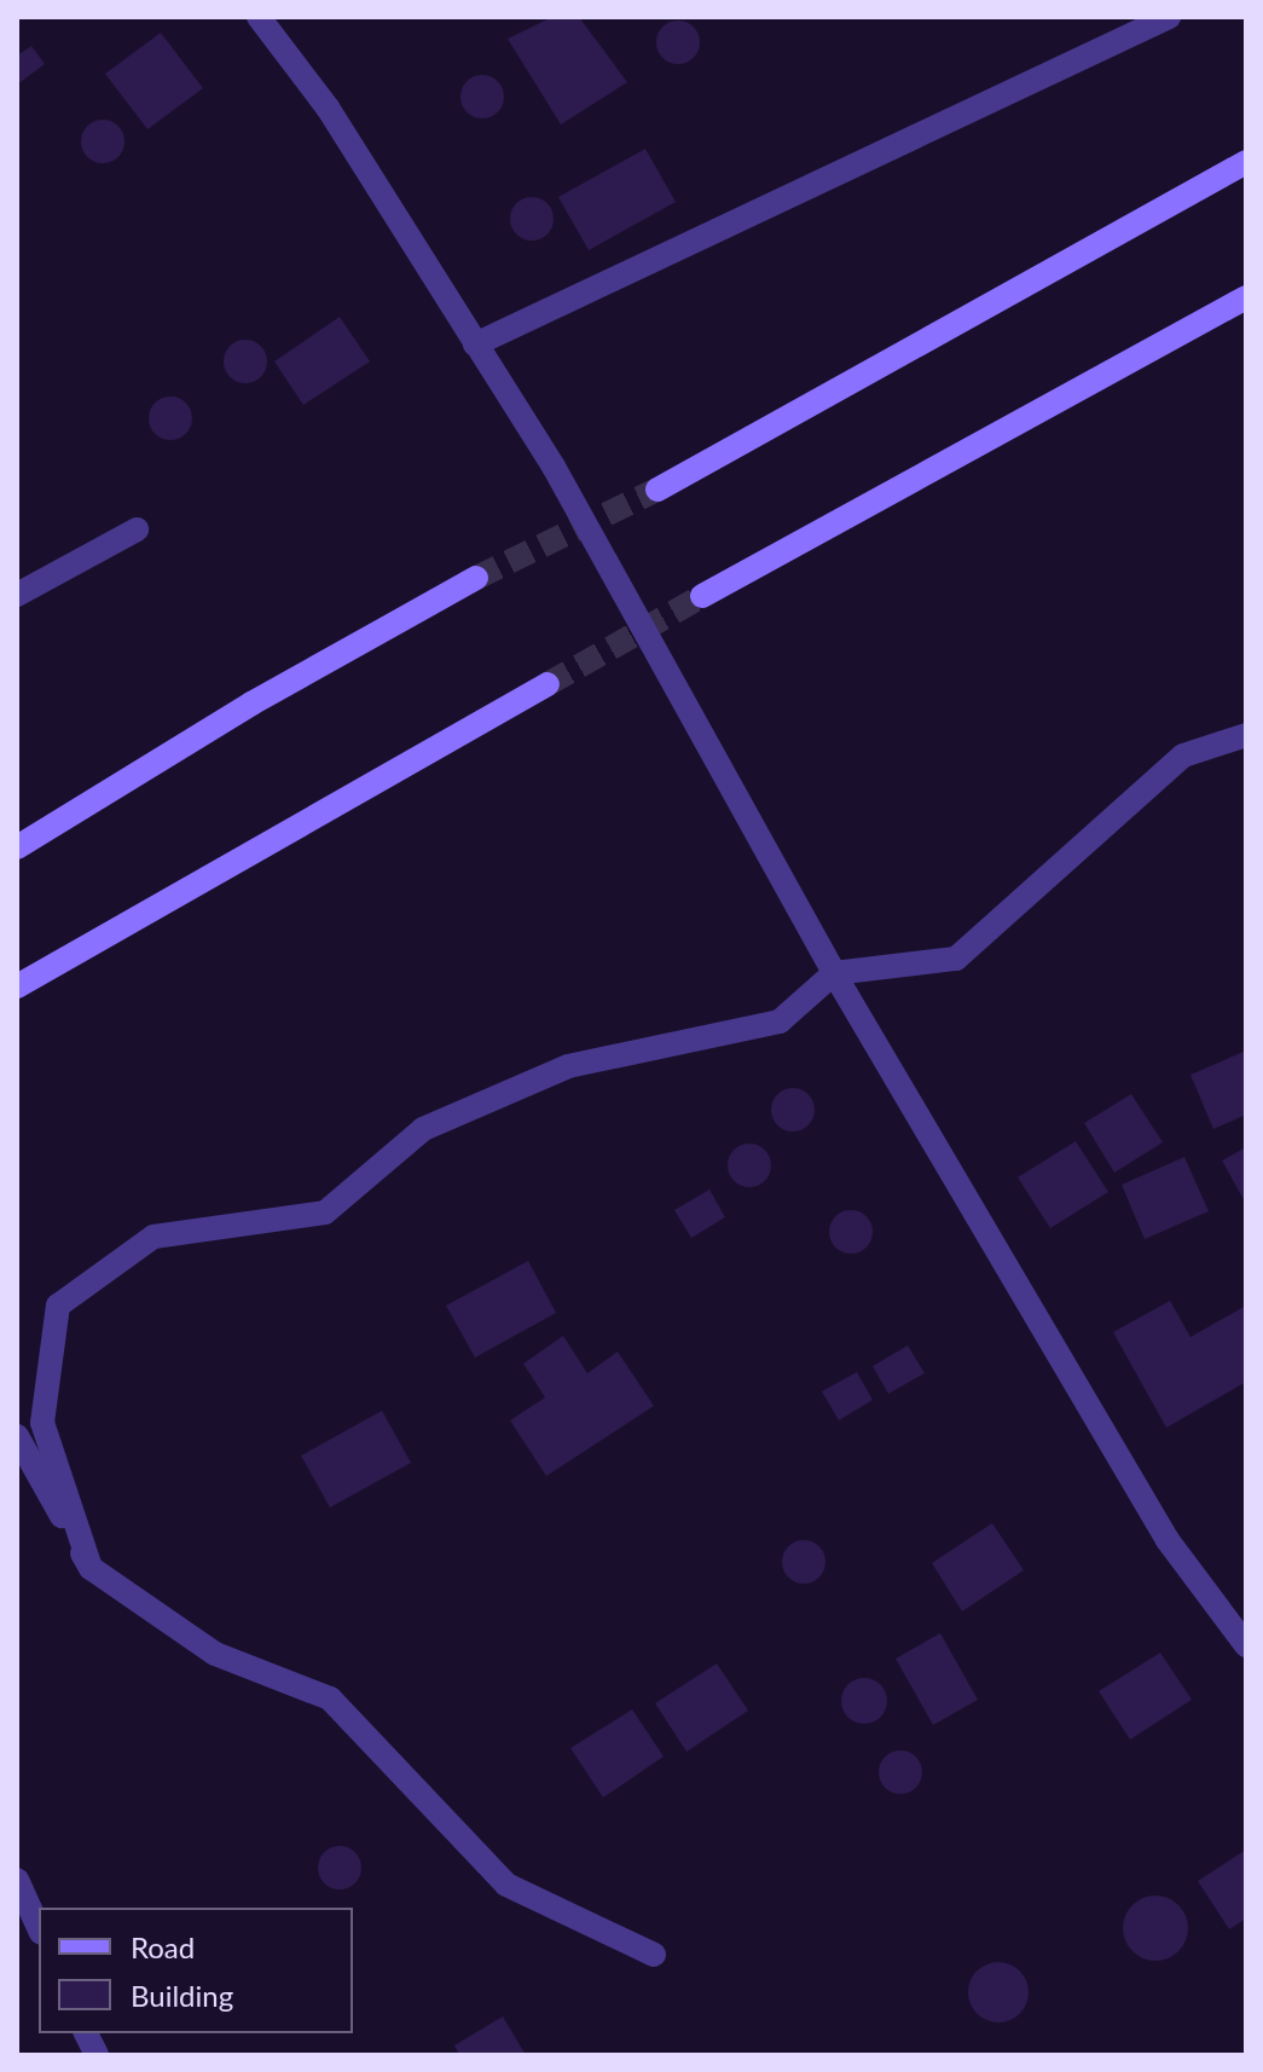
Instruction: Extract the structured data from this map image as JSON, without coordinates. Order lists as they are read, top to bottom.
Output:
{
  "legend": ["Road", "Building"]
}
